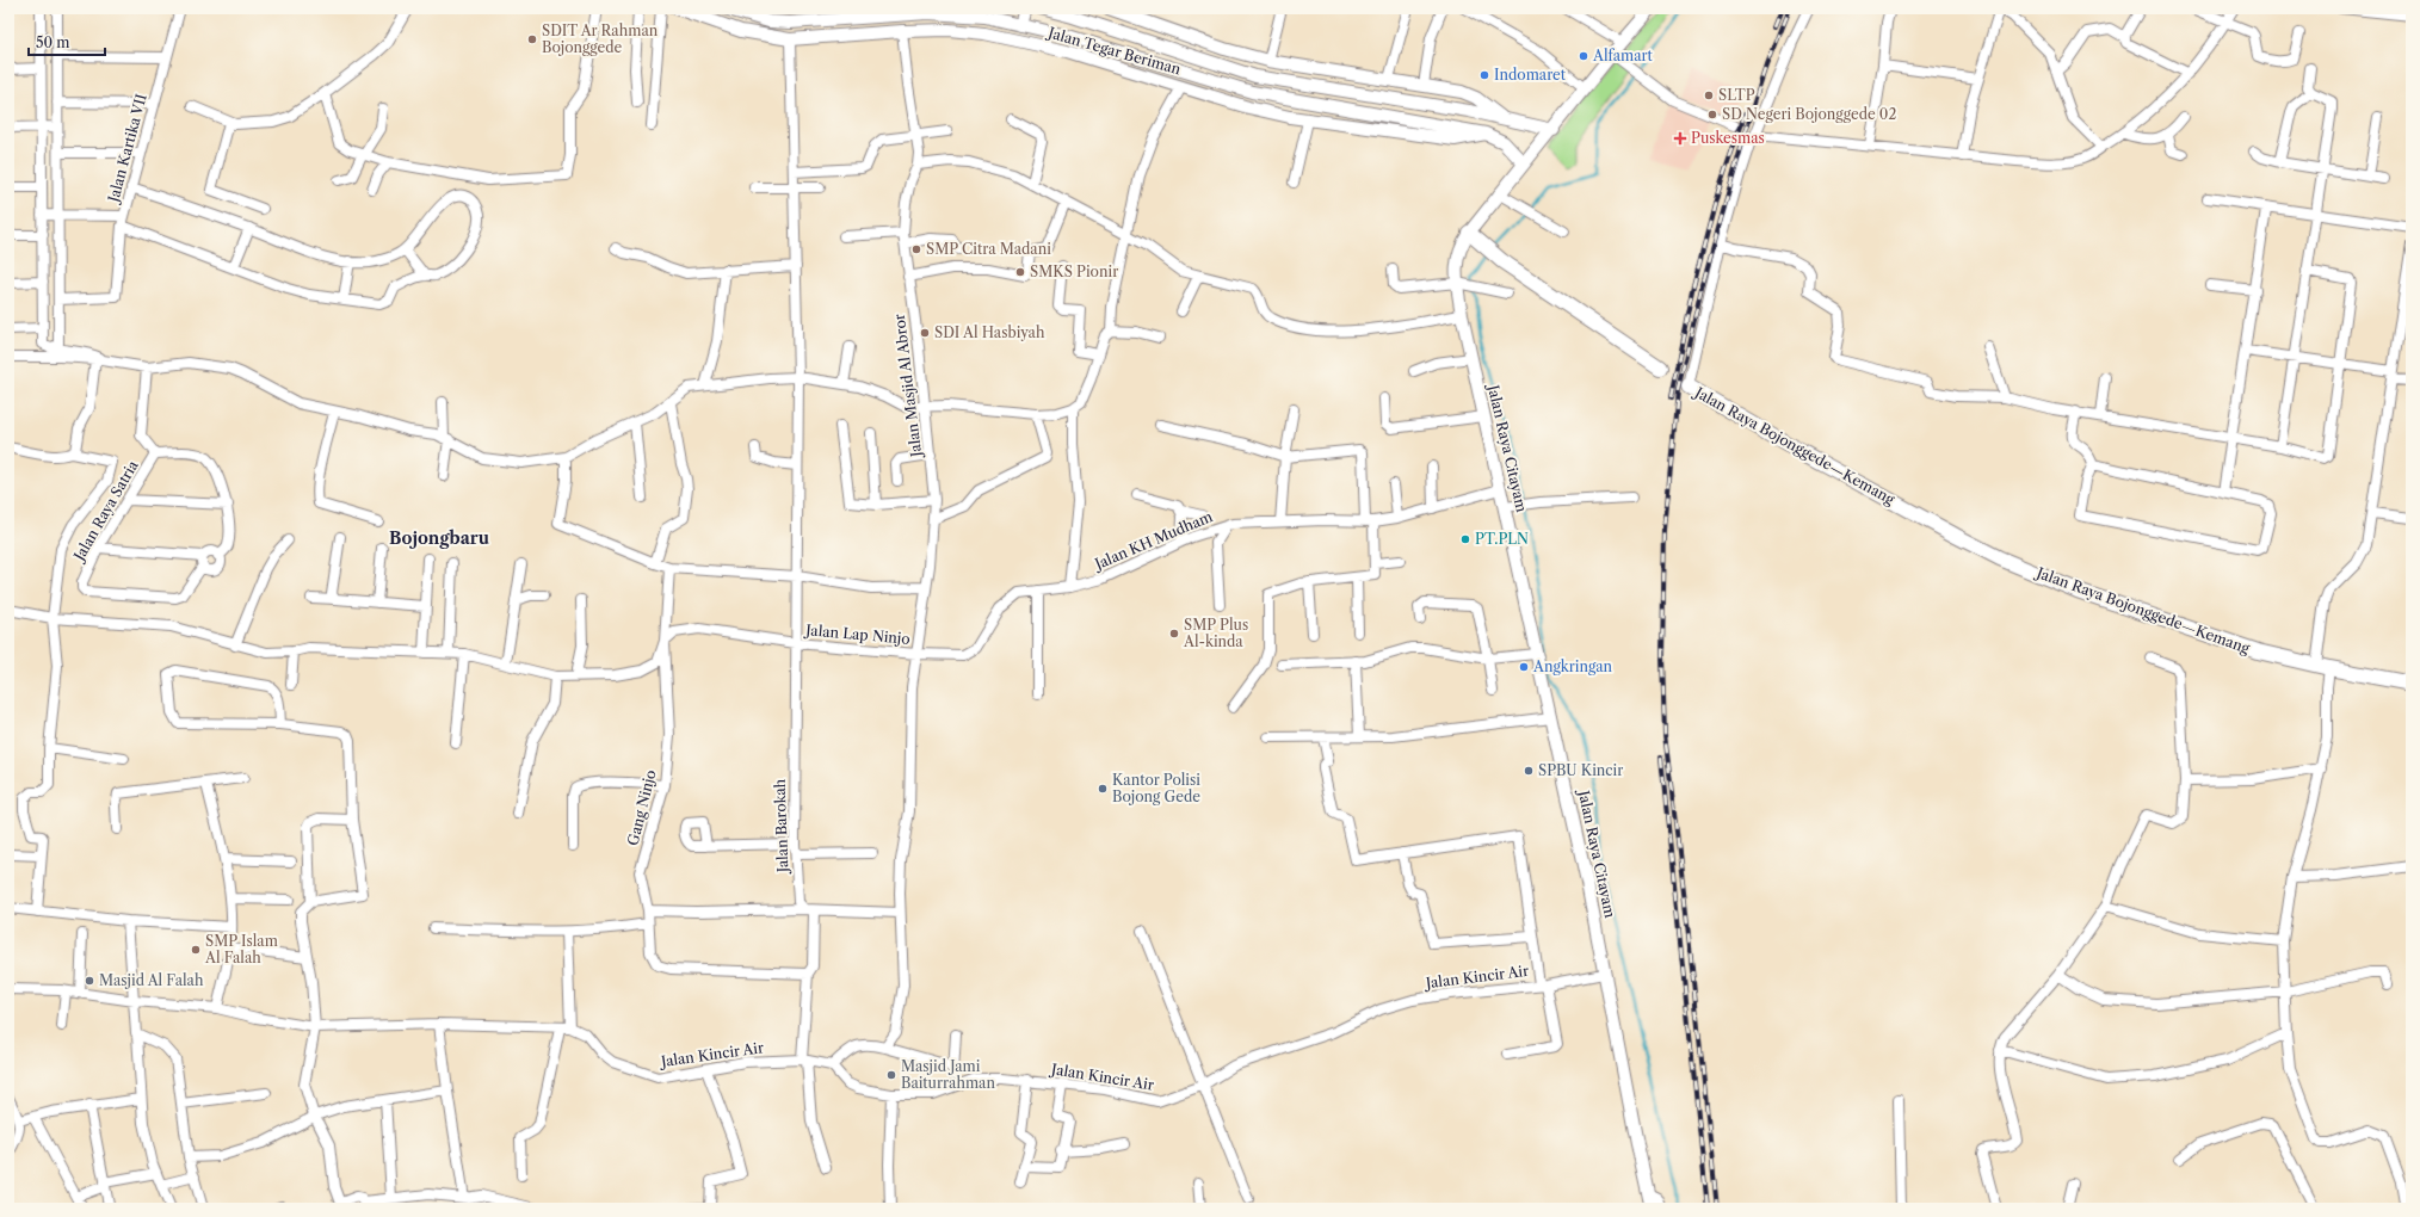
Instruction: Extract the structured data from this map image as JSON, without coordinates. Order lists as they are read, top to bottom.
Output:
{
  "streets": {
    "highway": ["Jalan Raya Bojonggede—Kemang"],
    "main road": ["Jalan Tegar Beriman", "Jalan Raya Citayam"],
    "street": [
      "Jalan Kartika VII",
      "Jalan Masjid Al Abror",
      "Jalan Raya Satria",
      "Jalan KH Mudham",
      "Jalan Lap Ninjo",
      "Gang Ninjo",
      "Jalan Barokah",
      "Jalan Kincir Air"
    ]
  },
  "crossings": [
    ["Jalan Tegar Beriman", "Jalan Masjid Al Abror"],
    ["Jalan Tegar Beriman", "Jalan Raya Citayam"],
    ["Jalan Tegar Beriman", "Jalan Barokah"],
    ["Jalan Masjid Al Abror", "Jalan KH Mudham"],
    ["Jalan Masjid Al Abror", "Jalan Lap Ninjo"],
    ["Jalan Raya Citayam", "Jalan Kincir Air"],
    ["Jalan KH Mudham", "Jalan Lap Ninjo"],
    ["Jalan Lap Ninjo", "Gang Ninjo"],
    ["Jalan Lap Ninjo", "Jalan Barokah"]
  ],
  "districts": ["Bojongbaru"],
  "places": {
    "other": [
      "SDIT Ar Rahman Bojonggede",
      "Alfamart",
      "Indomaret",
      "SLTP",
      "SD Negeri Bojonggede 02",
      "SMP Citra Madani",
      "SMKS Pionir",
      "SDI Al Hasbiyah",
      "PT.PLN",
      "SMP Plus Al-kinda",
      "Angkringan",
      "SPBU Kincir",
      "Kantor Polisi Bojong Gede",
      "SMP Islam Al Falah",
      "Masjid Al Falah",
      "Masjid Jami Baiturrahman"
    ],
    "health": ["Puskesmas"]
  },
  "scale_bar": "50 m"
}
